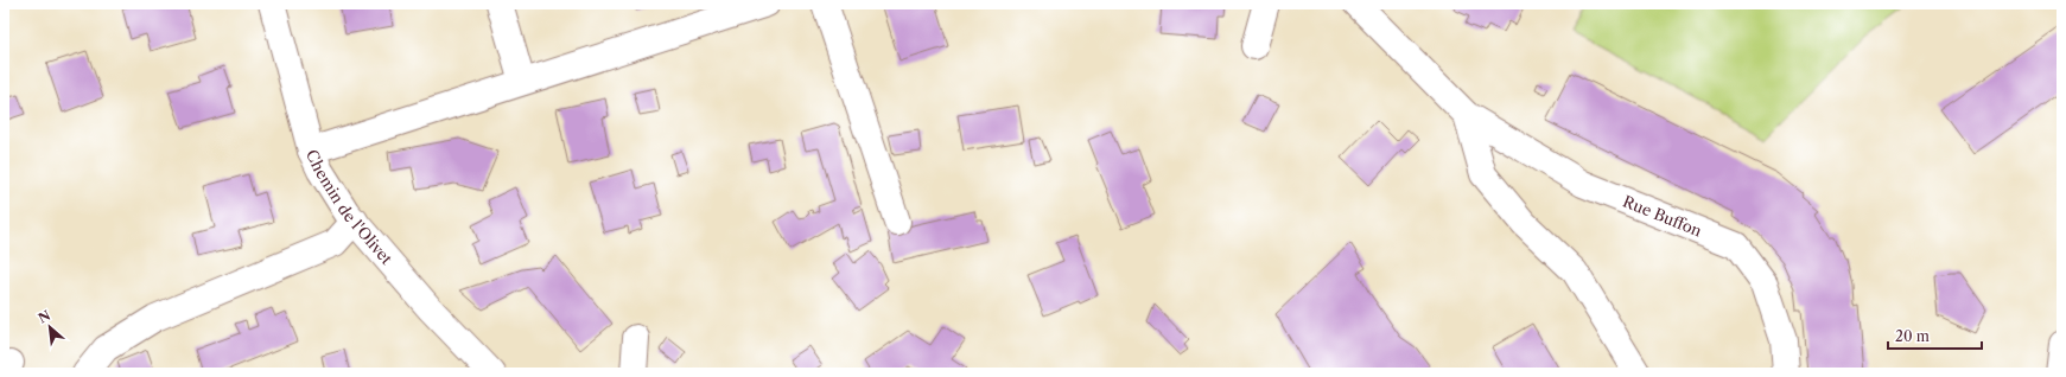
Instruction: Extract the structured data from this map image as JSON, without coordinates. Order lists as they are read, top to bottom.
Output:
{
  "streets": {
    "street": ["Chemin de l'Olivet", "Rue Buffon"]
  },
  "scale_bar": "20 m",
  "north": "top left"
}
